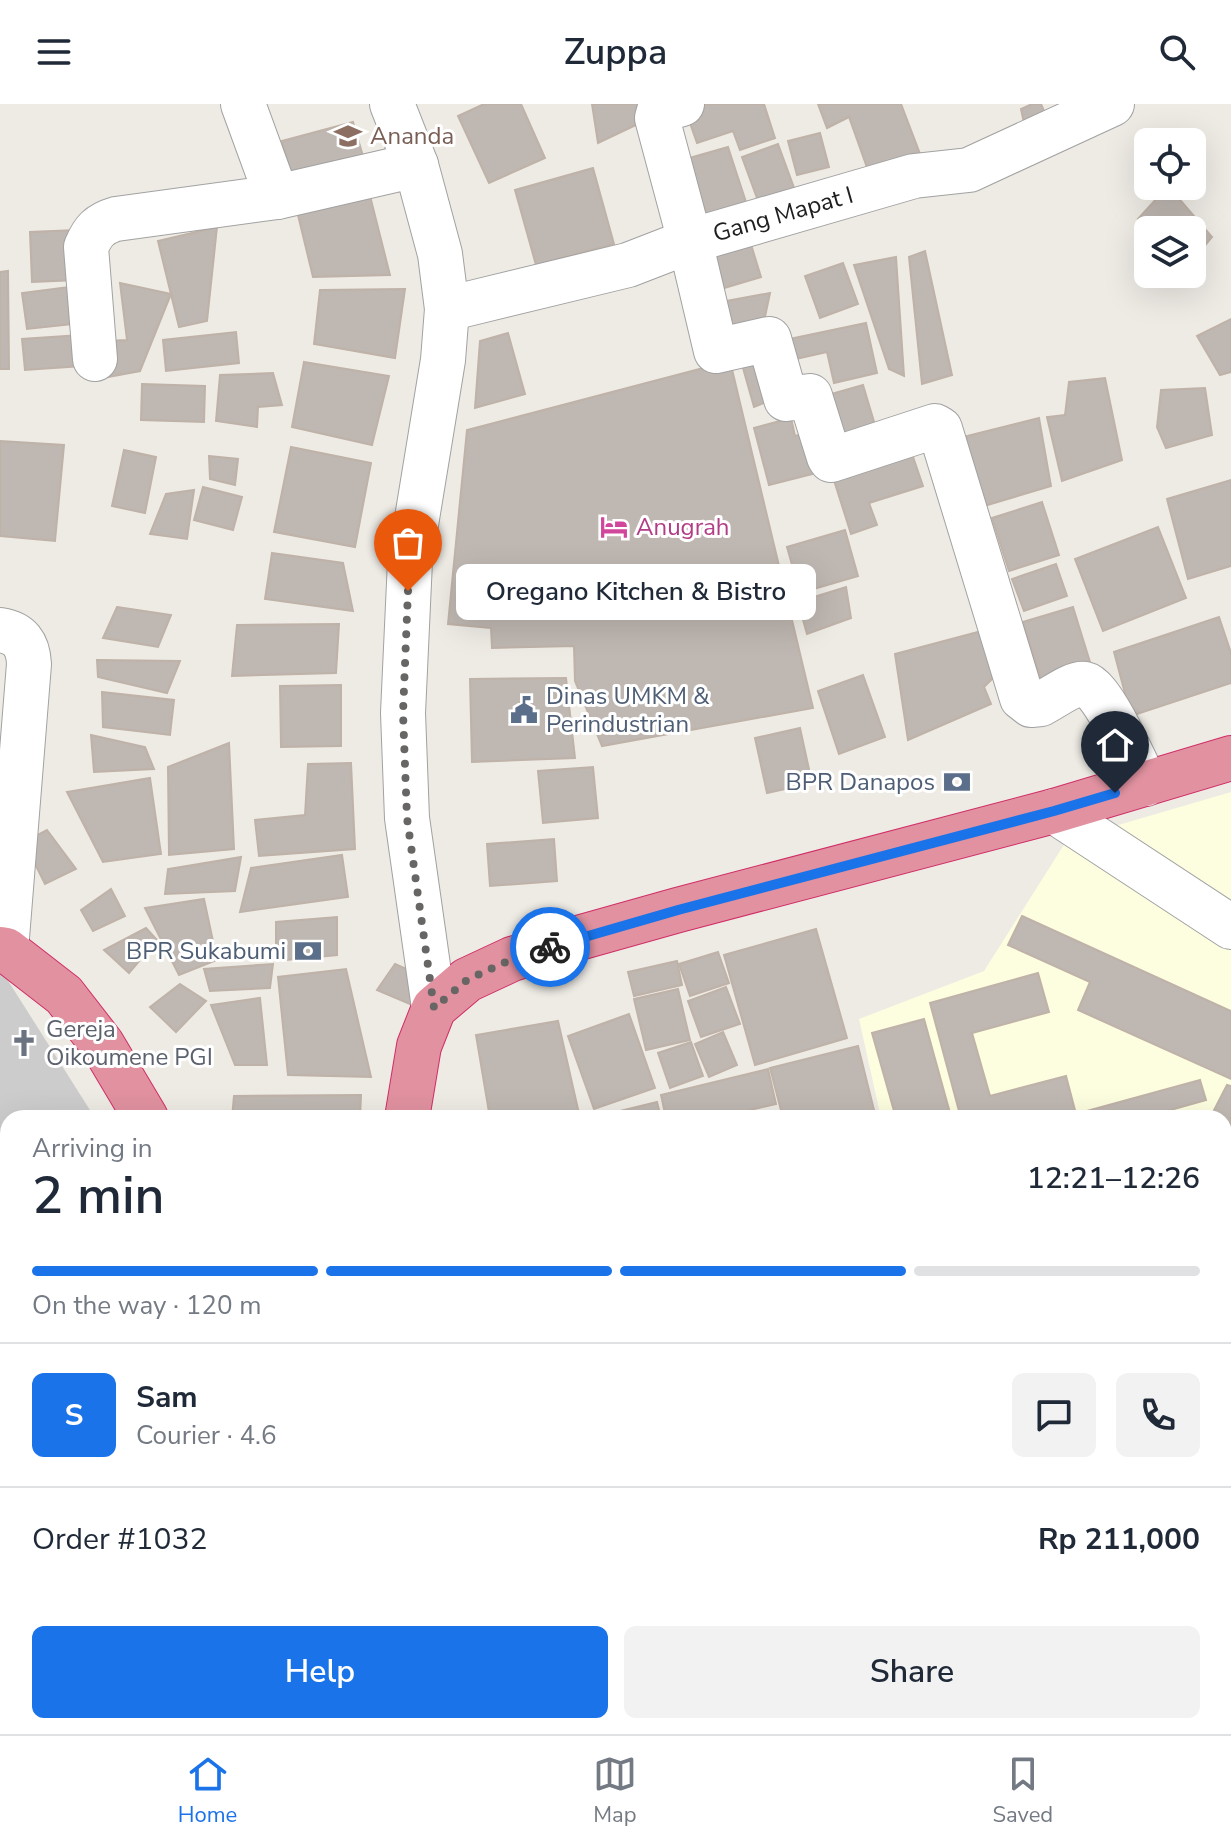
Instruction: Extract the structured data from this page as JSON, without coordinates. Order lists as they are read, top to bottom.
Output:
{
  "streets": {
    "street": ["Gang Mapat I"]
  },
  "places": {
    "school or university": ["Ananda"],
    "hotel": ["Anugrah"],
    "other": ["Oregano Kitchen & Bistro"],
    "public building": ["Dinas UMKM & Perindustrian"],
    "bank": ["BPR Danapos", "BPR Sukabumi"],
    "church": ["Gereja Oikoumene PGI"]
  },
  "page": {
    "header": "Zuppa",
    "bubble": "Oregano Kitchen & Bistro",
    "heading": ["2 min", "Arriving in", "12:21–12:26"],
    "panel": [
      "Sam",
      "Courier · 4.6",
      "Order #1032",
      "Rp 211,000"
    ],
    "bar": "On the way · 120 m",
    "round": "S",
    "buttons": ["Help", "Share"],
    "tabs": ["Home", "Map", "Saved"]
  }
}
